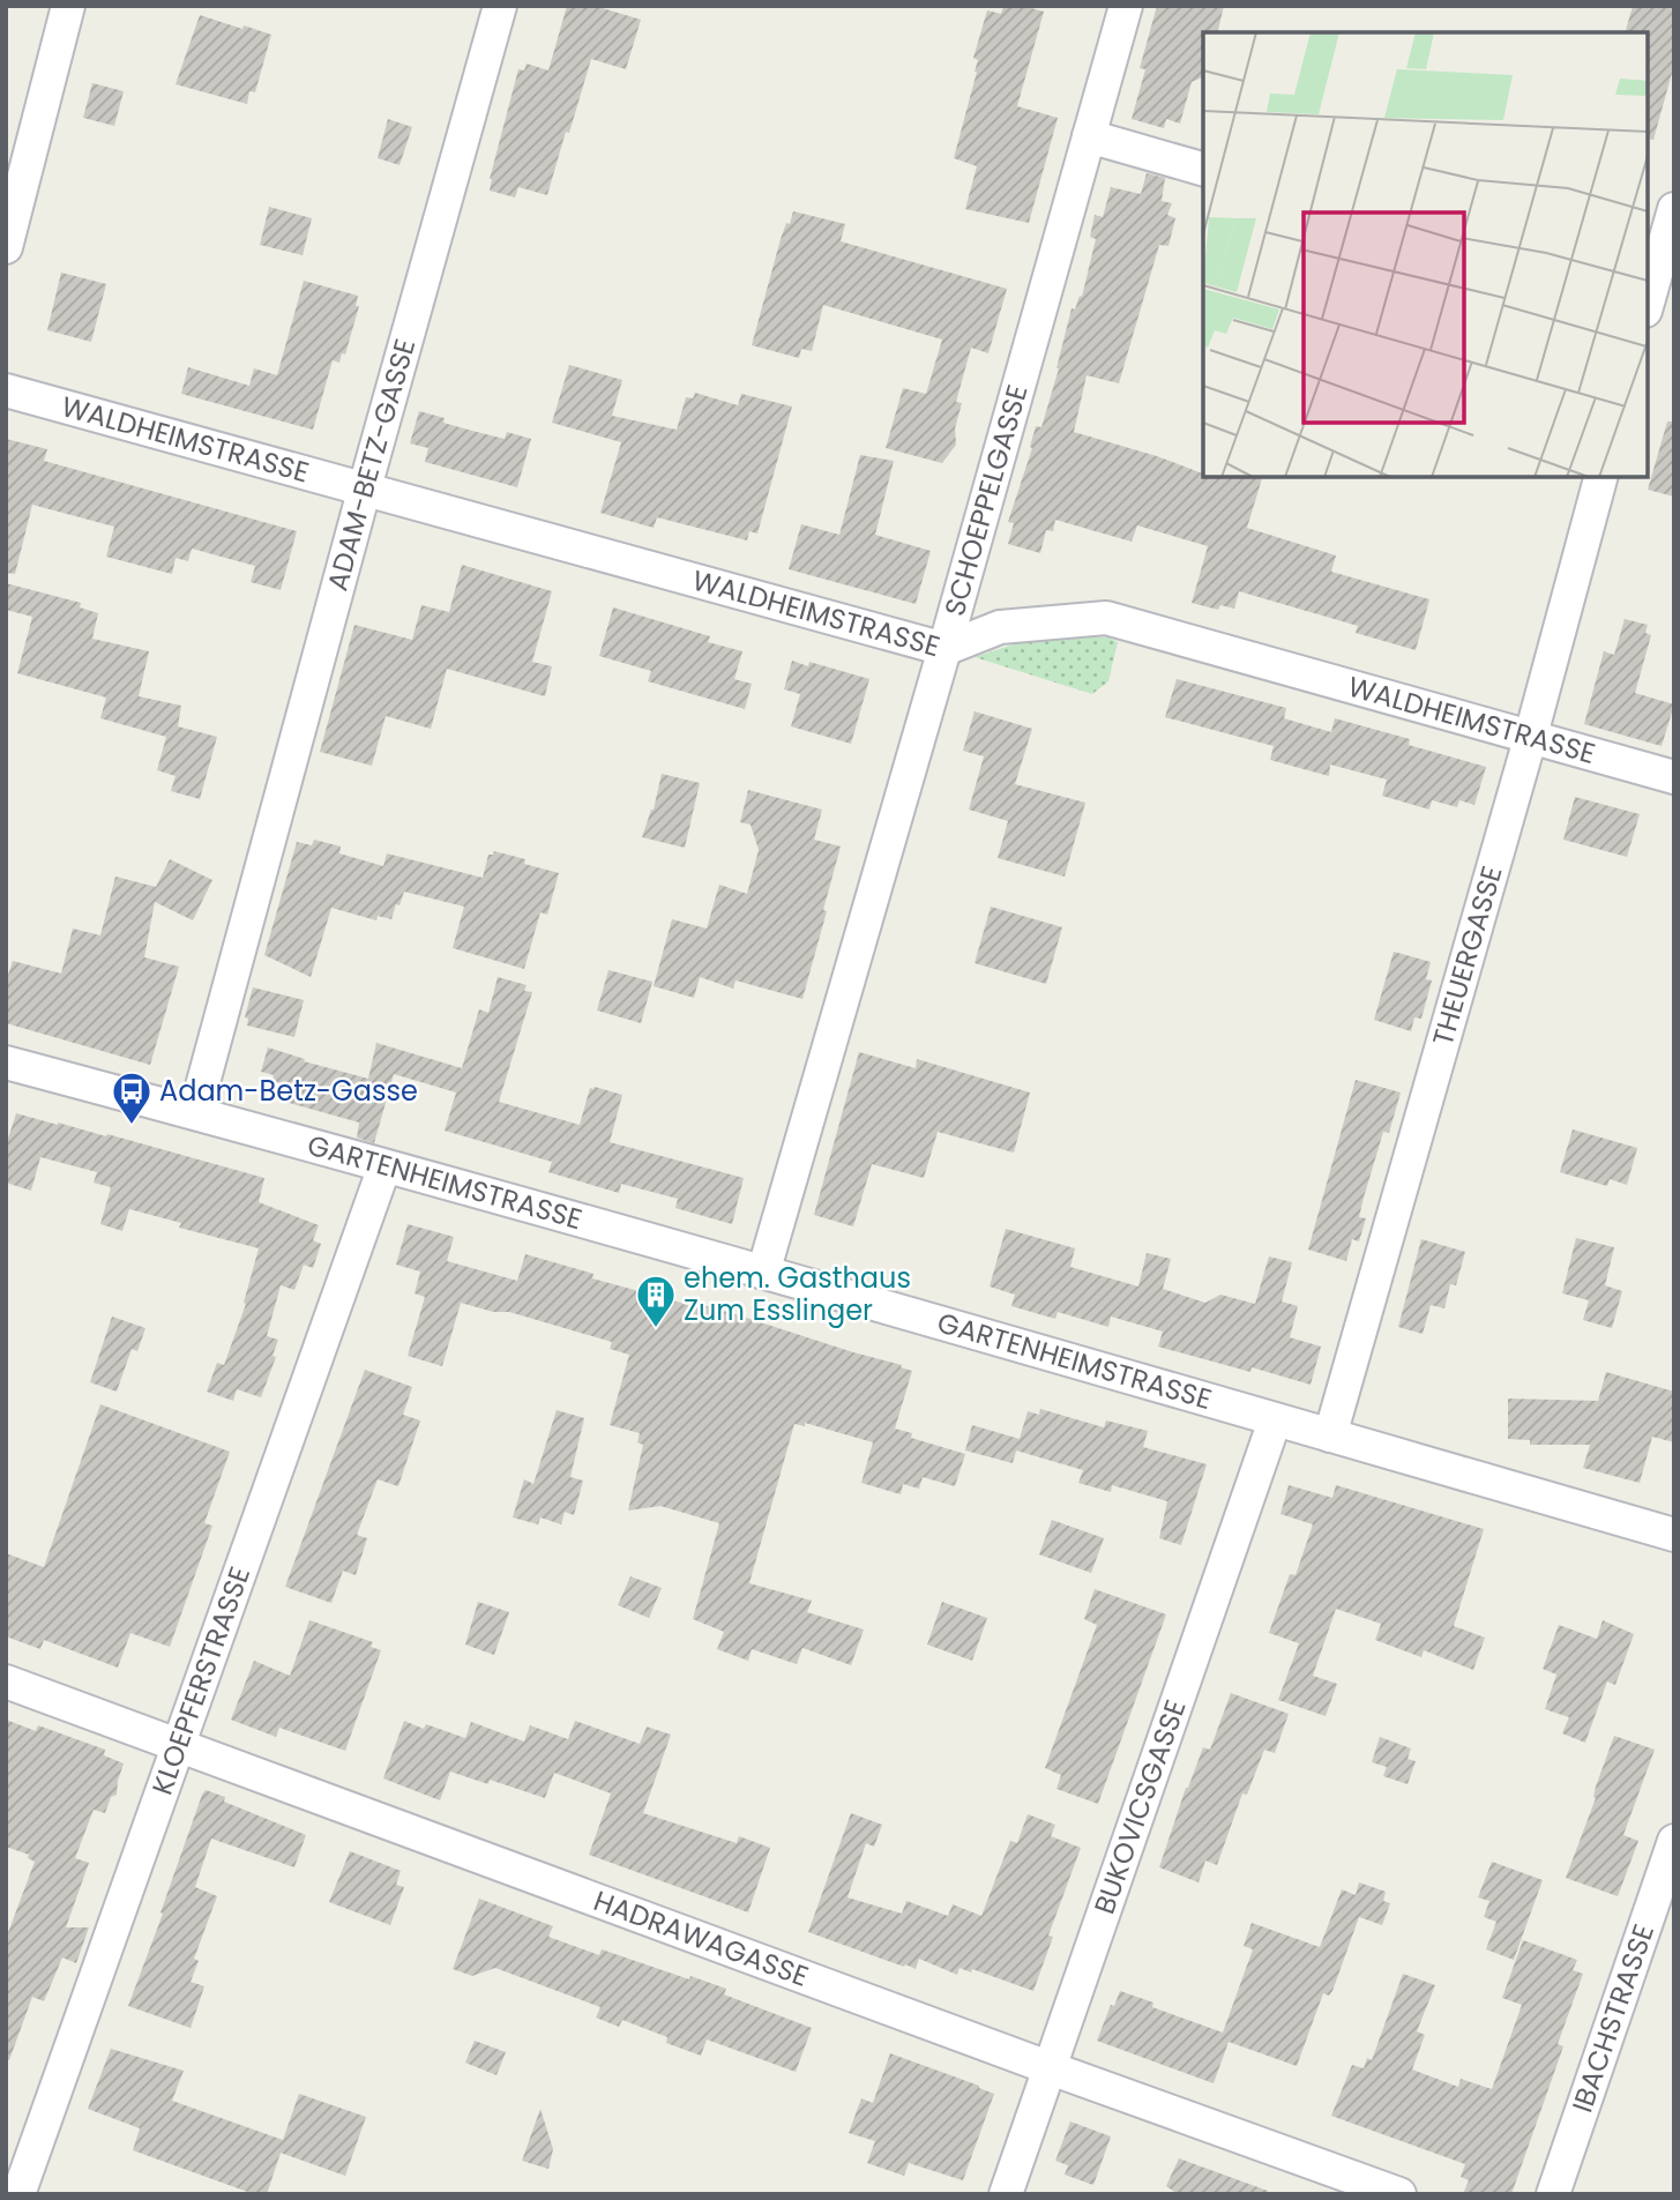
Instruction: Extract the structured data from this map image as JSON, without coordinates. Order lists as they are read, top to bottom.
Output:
{
  "streets": {
    "street": [
      "WALDHEIMSTRASSE",
      "ADAM-BETZ-GASSE",
      "SCHOEPPELGASSE",
      "THEUERGASSE",
      "GARTENHEIMSTRASSE",
      "KLOEPFERSTRASSE",
      "BUKOVICSGASSE",
      "HADRAWAGASSE",
      "IBACHSTRASSE"
    ]
  },
  "crossings": [
    ["WALDHEIMSTRASSE", "ADAM-BETZ-GASSE"],
    ["WALDHEIMSTRASSE", "SCHOEPPELGASSE"],
    ["WALDHEIMSTRASSE", "THEUERGASSE"],
    ["ADAM-BETZ-GASSE", "GARTENHEIMSTRASSE"],
    ["SCHOEPPELGASSE", "GARTENHEIMSTRASSE"],
    ["THEUERGASSE", "GARTENHEIMSTRASSE"],
    ["GARTENHEIMSTRASSE", "KLOEPFERSTRASSE"],
    ["GARTENHEIMSTRASSE", "BUKOVICSGASSE"],
    ["KLOEPFERSTRASSE", "HADRAWAGASSE"],
    ["BUKOVICSGASSE", "HADRAWAGASSE"]
  ],
  "places": {
    "bus stop": ["Adam-Betz-Gasse"],
    "building": ["ehem. Gasthaus Zum Esslinger"]
  }
}
